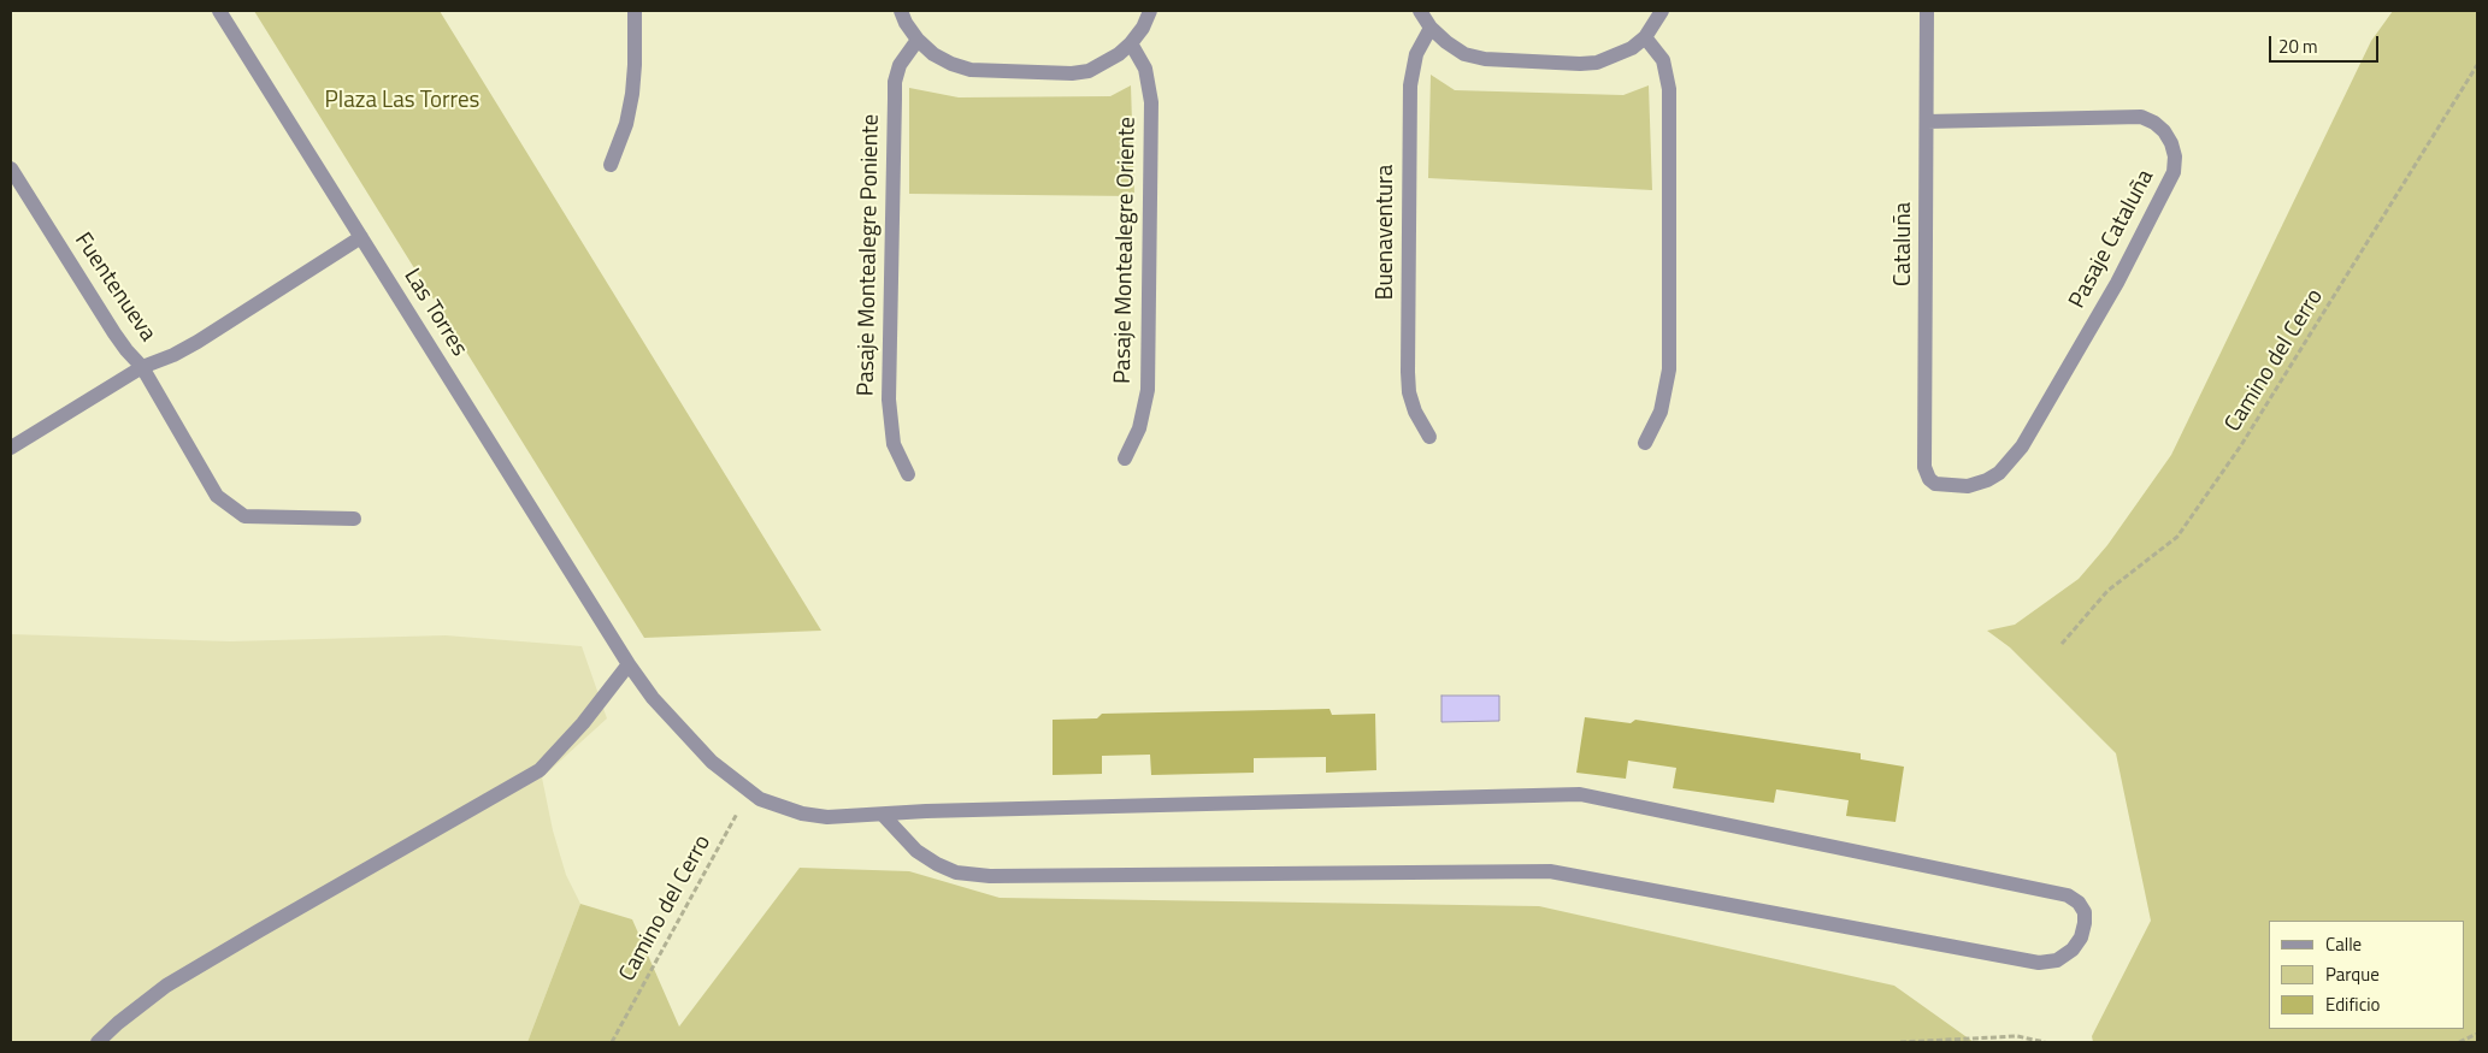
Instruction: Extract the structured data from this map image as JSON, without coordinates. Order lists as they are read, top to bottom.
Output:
{
  "streets": {
    "street": [
      "Buenaventura",
      "Pasaje Cataluña",
      "Cataluña",
      "Pasaje Montealegre Oriente",
      "Pasaje Montealegre Poniente",
      "Fuentenueva",
      "Las Torres"
    ],
    "path": ["Camino del Cerro"]
  },
  "crossings": [
    ["Pasaje Cataluña", "Cataluña"],
    ["Fuentenueva", "Las Torres"],
    ["Las Torres", "Camino del Cerro"]
  ],
  "parks": ["Plaza Las Torres"],
  "legend": ["Calle", "Parque", "Edificio"],
  "scale_bar": "20 m"
}
